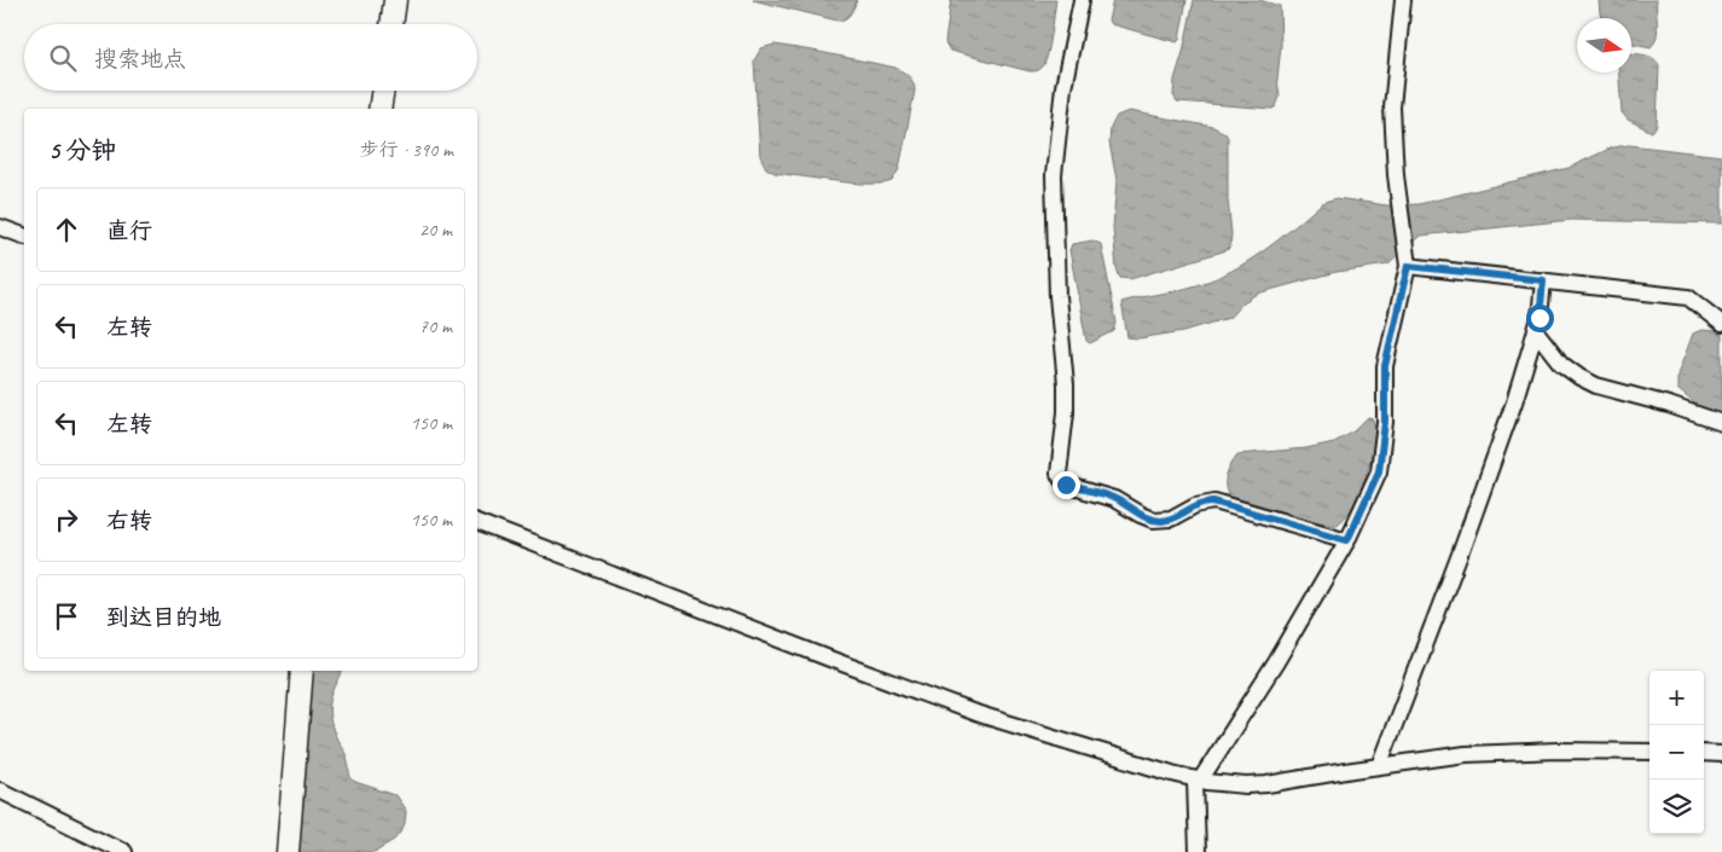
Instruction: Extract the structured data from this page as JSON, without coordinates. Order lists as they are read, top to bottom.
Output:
{
  "north": "right",
  "page": {
    "search": "搜索地点",
    "heading": ["5 分钟", "步行 · 390 m"],
    "list": [
      ["直行", "20 m"],
      ["左转", "70 m"],
      ["左转", "150 m"],
      ["右转", "150 m"],
      "到达目的地"
    ],
    "map_buttons": ["+", "−"]
  }
}
